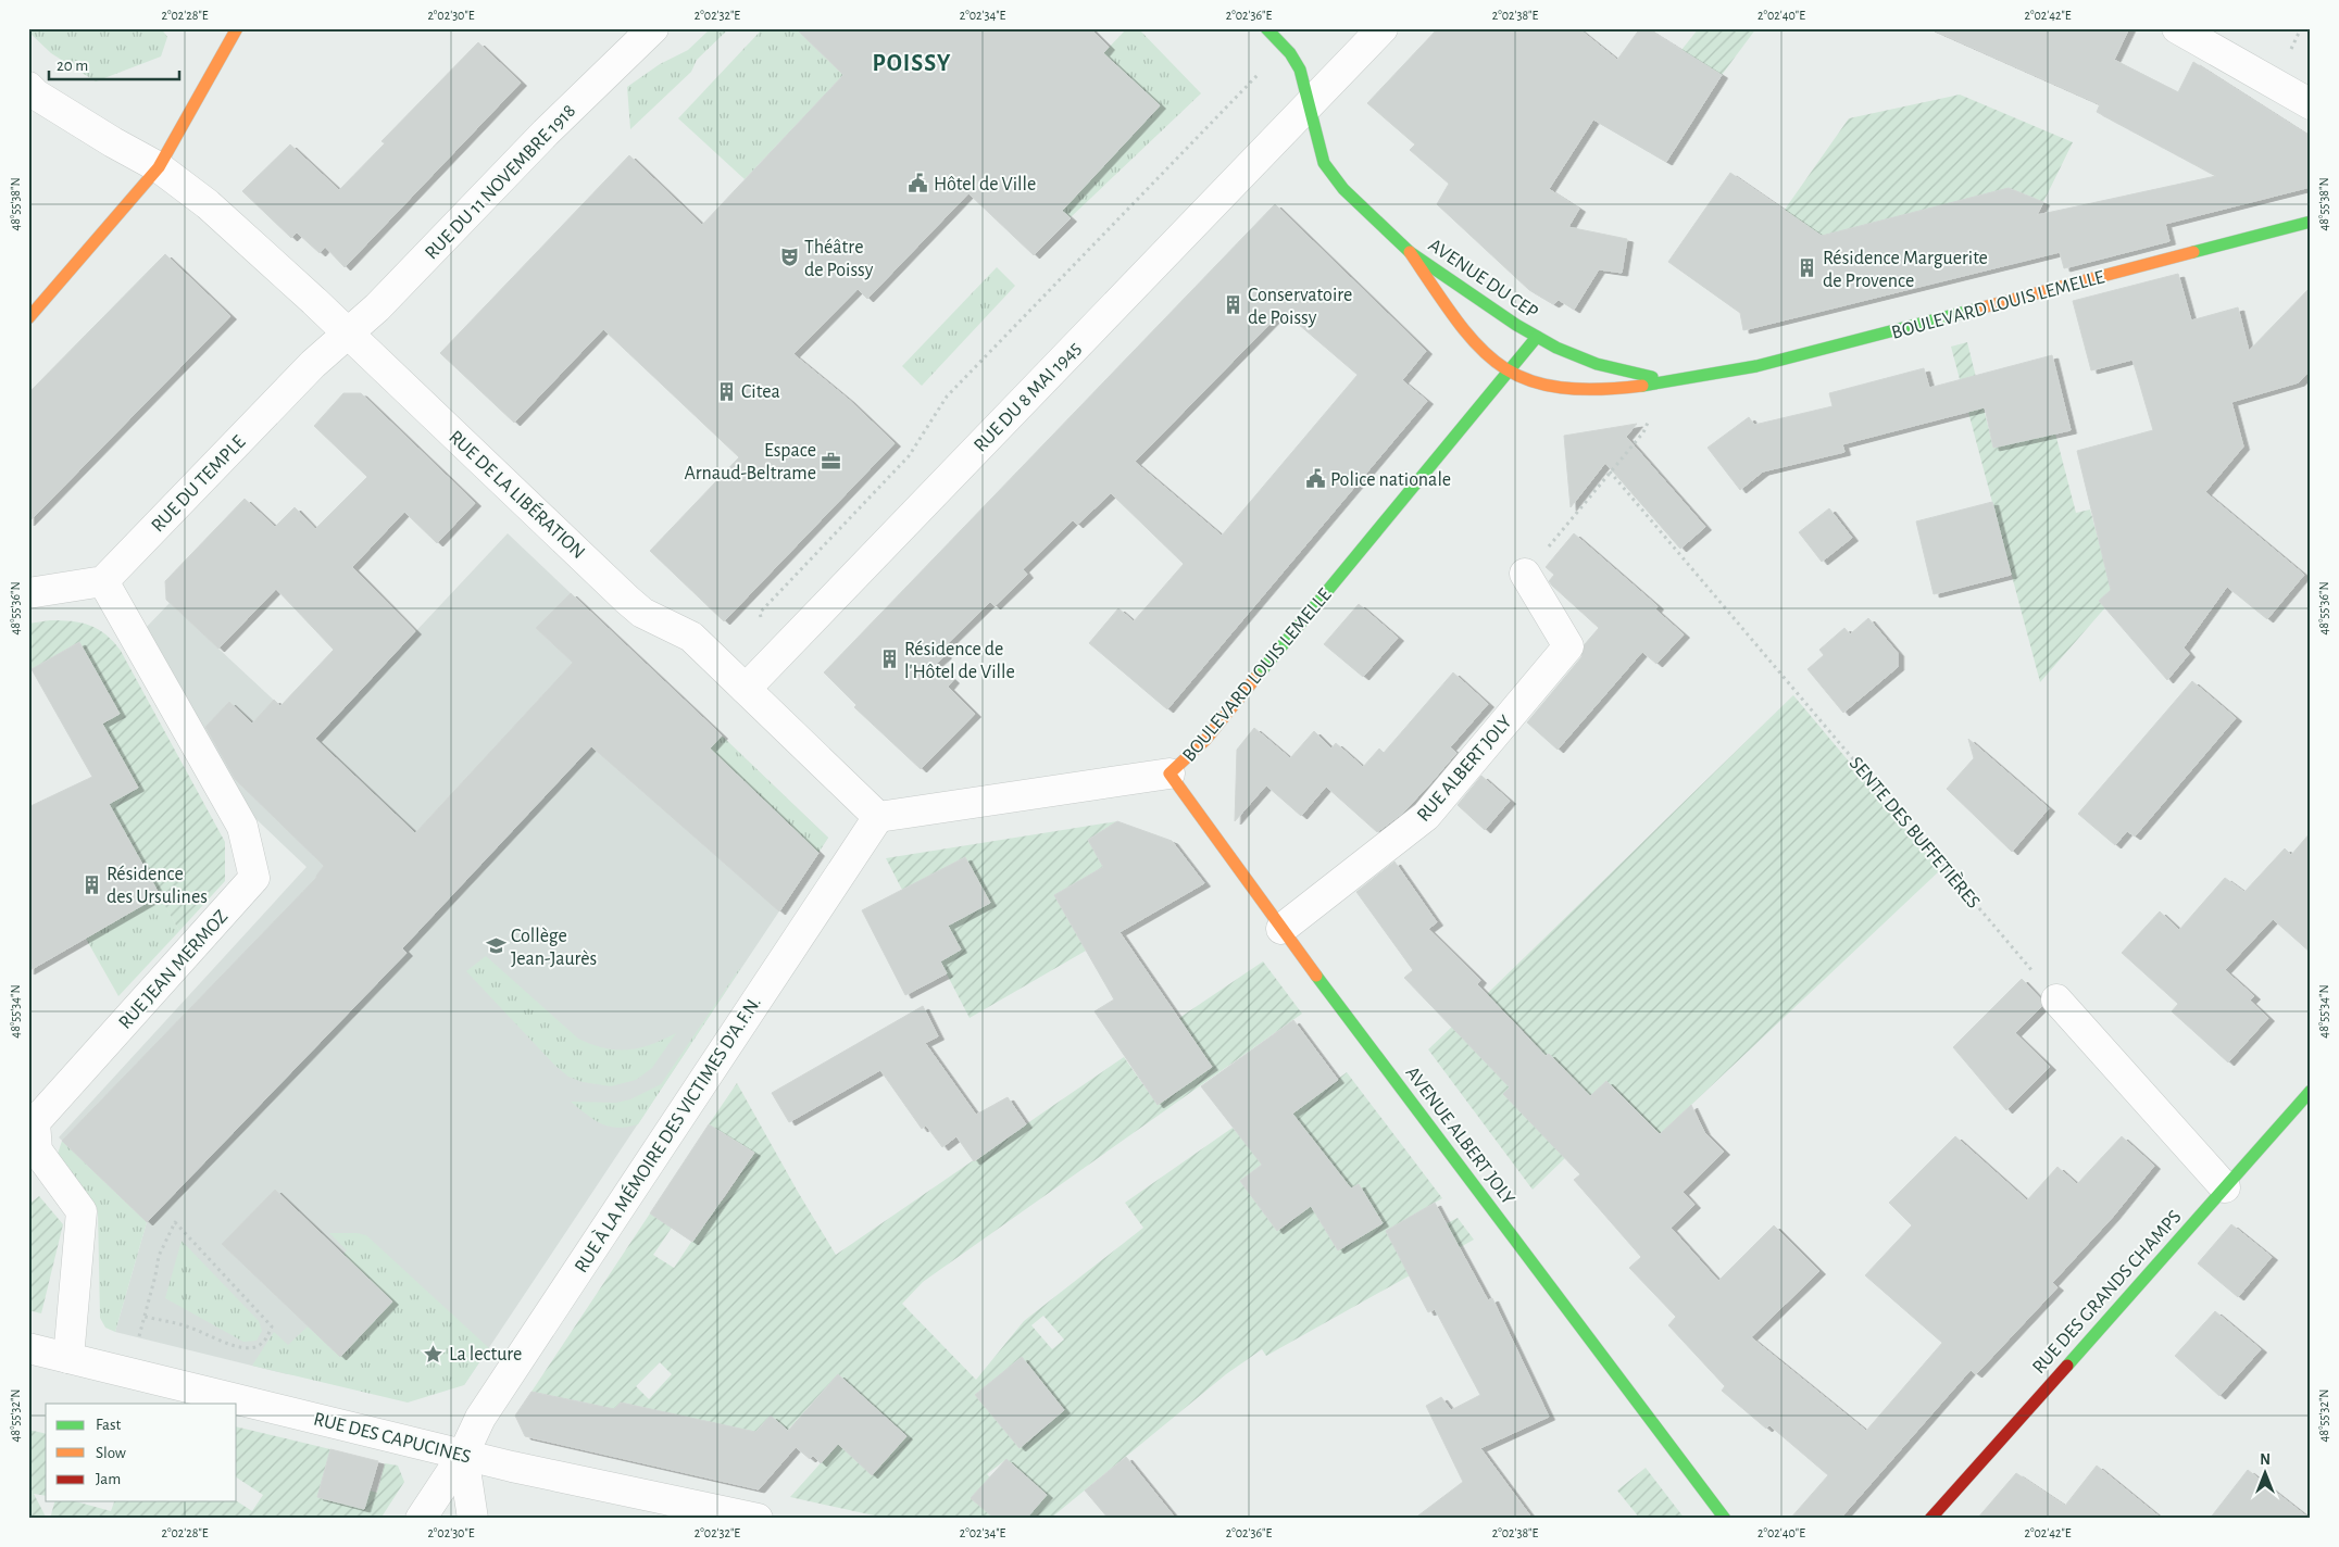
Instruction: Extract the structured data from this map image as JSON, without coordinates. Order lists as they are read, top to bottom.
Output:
{
  "streets": {
    "street": [
      "RUE DU 11 NOVEMBRE 1918",
      "AVENUE DU CEP",
      "BOULEVARD LOUIS LEMELLE",
      "RUE DU 8 MAI 1945",
      "RUE DU TEMPLE",
      "RUE DE LA LIBÉRATION",
      "RUE ALBERT JOLY",
      "RUE JEAN MERMOZ",
      "RUE À LA MÉMOIRE DES VICTIMES D'A.F.N.",
      "AVENUE ALBERT JOLY",
      "RUE DES GRANDS CHAMPS",
      "RUE DES CAPUCINES"
    ],
    "path": ["SENTE DES BUFFETIÈRES"]
  },
  "crossings": [
    ["RUE DU 11 NOVEMBRE 1918", "RUE DU TEMPLE"],
    ["RUE DU 11 NOVEMBRE 1918", "RUE DE LA LIBÉRATION"],
    ["AVENUE DU CEP", "BOULEVARD LOUIS LEMELLE"],
    ["AVENUE DU CEP", "RUE DU 8 MAI 1945"],
    ["BOULEVARD LOUIS LEMELLE", "RUE DE LA LIBÉRATION"],
    ["BOULEVARD LOUIS LEMELLE", "RUE À LA MÉMOIRE DES VICTIMES D'A.F.N."],
    ["BOULEVARD LOUIS LEMELLE", "AVENUE ALBERT JOLY"],
    ["RUE DU 8 MAI 1945", "RUE DE LA LIBÉRATION"],
    ["RUE DU TEMPLE", "RUE DE LA LIBÉRATION"],
    ["RUE DU TEMPLE", "RUE JEAN MERMOZ"],
    ["RUE DE LA LIBÉRATION", "RUE À LA MÉMOIRE DES VICTIMES D'A.F.N."],
    ["RUE ALBERT JOLY", "AVENUE ALBERT JOLY"],
    ["RUE JEAN MERMOZ", "RUE DES CAPUCINES"],
    ["RUE À LA MÉMOIRE DES VICTIMES D'A.F.N.", "RUE DES CAPUCINES"]
  ],
  "districts": ["POISSY"],
  "places": {
    "public building": ["Hôtel de Ville", "Police nationale"],
    "theatre": ["Théâtre de Poissy"],
    "building": [
      "Résidence Marguerite de Provence",
      "Conservatoire de Poissy",
      "Citea",
      "Résidence de l'Hôtel de Ville",
      "Résidence des Ursulines"
    ],
    "office": ["Espace Arnaud-Beltrame"],
    "school or university": ["Collège Jean-Jaurès"],
    "place": ["La lecture"]
  },
  "legend": ["Fast", "Slow", "Jam"],
  "scale_bar": "20 m",
  "north": "top",
  "coordinates": [
    "2°02'28\"E",
    "2°02'30\"E",
    "2°02'32\"E",
    "2°02'34\"E",
    "2°02'36\"E",
    "2°02'38\"E",
    "2°02'40\"E",
    "2°02'42\"E",
    "48°55'38\"N",
    "48°55'36\"N",
    "48°55'34\"N",
    "48°55'32\"N"
  ]
}
